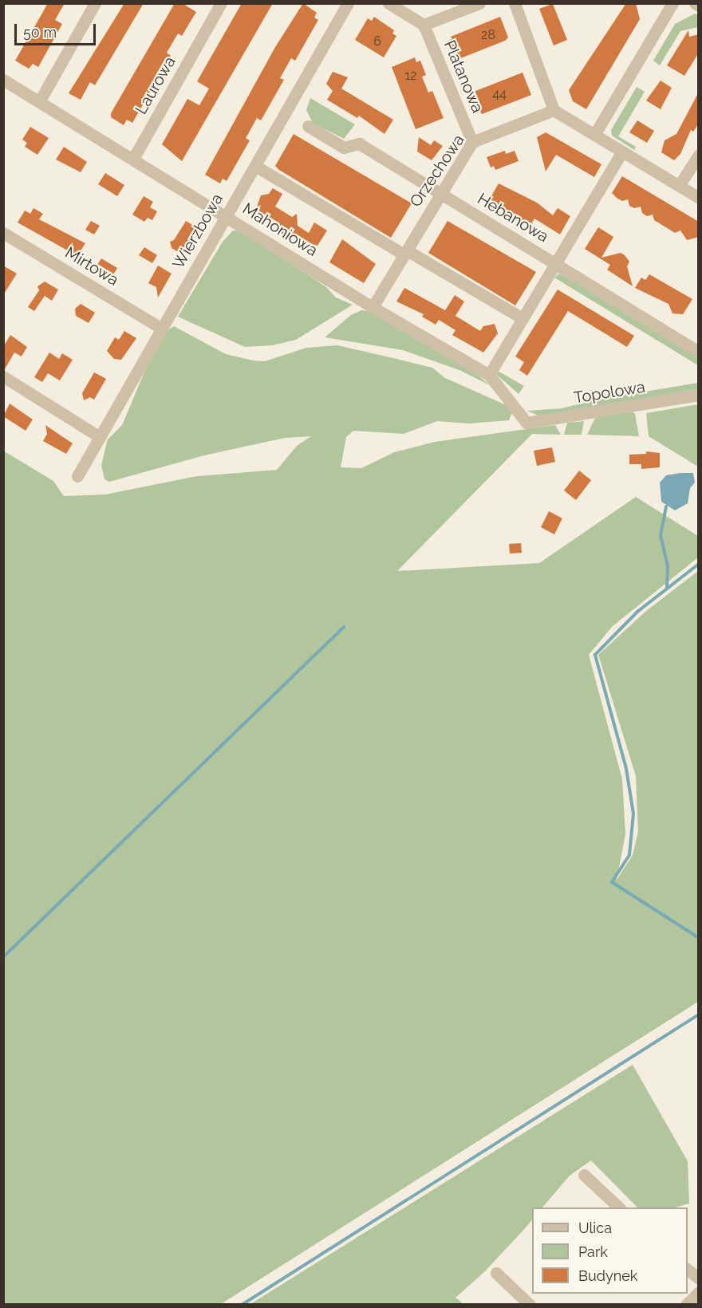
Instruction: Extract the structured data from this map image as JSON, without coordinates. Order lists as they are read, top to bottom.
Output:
{
  "streets": {
    "street": [
      "Platanowa",
      "Laurowa",
      "Orzechowa",
      "Hebanowa",
      "Mahoniowa",
      "Wierzbowa",
      "Mirtowa",
      "Topolowa"
    ]
  },
  "crossings": [
    ["Platanowa", "Orzechowa"],
    ["Laurowa", "Mahoniowa"],
    ["Orzechowa", "Hebanowa"],
    ["Orzechowa", "Mahoniowa"],
    ["Mahoniowa", "Wierzbowa"],
    ["Mahoniowa", "Topolowa"],
    ["Wierzbowa", "Mirtowa"]
  ],
  "house_numbers": [
    "28",
    "6",
    "12",
    "44"
  ],
  "legend": ["Ulica", "Park", "Budynek"],
  "scale_bar": "50 m"
}
